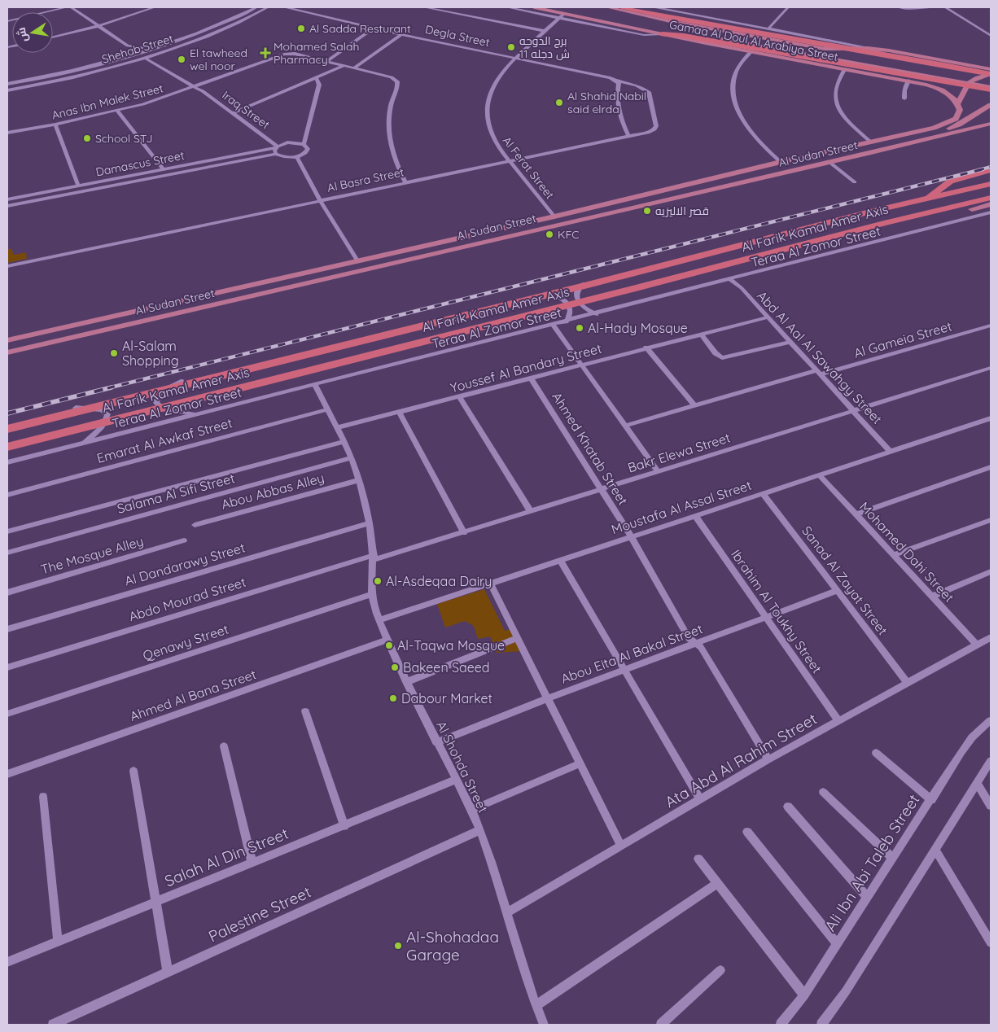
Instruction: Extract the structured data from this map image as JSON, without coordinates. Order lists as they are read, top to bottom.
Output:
{
  "streets": {
    "highway": ["Al Farik Kamal Amer Axis"],
    "main road": ["Gamaa Al Doul Al Arabiya Street", "Al Sudan Street"],
    "street": [
      "Degla Street",
      "Shehab Street",
      "Anas Ibn Malek Street",
      "Iraq Street",
      "Damascus Street",
      "Al Ferat Street",
      "Al Basra Street",
      "Teraa Al Zomor Street",
      "Al Gameia Street",
      "Abd Al Aal Al Sawahgy Street",
      "Youssef Al Bandary Street",
      "Emarat Al Awkaf Street",
      "Ahmed Khatab Street",
      "Bakr Elewa Street",
      "Abou Abbas Alley",
      "Salama Al Sifi Street",
      "Moustafa Al Assal Street",
      "Mohamed Dahi Street",
      "The Mosque Alley",
      "Al Dandarawy Street",
      "Sanad Al Zayat Street",
      "Abdo Mourad Street",
      "Ibrahim Al Toukhy Street",
      "Qenawy Street",
      "Abou Eita Al Bakal Street",
      "Ahmed Al Bana Street",
      "Ata Abd Al Rahim Street",
      "Al Shohda Street",
      "Salah Al Din Street",
      "Ali Ibn Abi Taleb Street",
      "Palestine Street"
    ]
  },
  "crossings": [
    ["Degla Street", "Al Ferat Street"],
    ["Degla Street", "Al Basra Street"],
    ["Gamaa Al Doul Al Arabiya Street", "Al Sudan Street"],
    ["Gamaa Al Doul Al Arabiya Street", "Al Ferat Street"],
    ["Shehab Street", "Iraq Street"],
    ["Anas Ibn Malek Street", "Iraq Street"],
    ["Anas Ibn Malek Street", "Al Basra Street"],
    ["Iraq Street", "Damascus Street"],
    ["Al Sudan Street", "Al Ferat Street"],
    ["Al Ferat Street", "Al Basra Street"],
    ["Teraa Al Zomor Street", "Abd Al Aal Al Sawahgy Street"],
    ["Teraa Al Zomor Street", "Al Shohda Street"],
    ["Al Gameia Street", "Abd Al Aal Al Sawahgy Street"],
    ["Abd Al Aal Al Sawahgy Street", "Youssef Al Bandary Street"],
    ["Abd Al Aal Al Sawahgy Street", "Bakr Elewa Street"],
    ["Abd Al Aal Al Sawahgy Street", "Moustafa Al Assal Street"],
    ["Youssef Al Bandary Street", "Ahmed Khatab Street"],
    ["Youssef Al Bandary Street", "Al Shohda Street"],
    ["Emarat Al Awkaf Street", "Al Shohda Street"],
    ["Ahmed Khatab Street", "Bakr Elewa Street"],
    ["Ahmed Khatab Street", "Moustafa Al Assal Street"],
    ["Ahmed Khatab Street", "Abou Eita Al Bakal Street"],
    ["Ahmed Khatab Street", "Ata Abd Al Rahim Street"],
    ["Bakr Elewa Street", "Abdo Mourad Street"],
    ["Bakr Elewa Street", "Al Shohda Street"],
    ["Abou Abbas Alley", "Al Shohda Street"],
    ["Salama Al Sifi Street", "Al Shohda Street"],
    ["Moustafa Al Assal Street", "Mohamed Dahi Street"],
    ["Moustafa Al Assal Street", "Sanad Al Zayat Street"],
    ["Moustafa Al Assal Street", "Ibrahim Al Toukhy Street"],
    ["Moustafa Al Assal Street", "Al Shohda Street"],
    ["Mohamed Dahi Street", "Ata Abd Al Rahim Street"],
    ["Al Dandarawy Street", "Al Shohda Street"],
    ["Sanad Al Zayat Street", "Abou Eita Al Bakal Street"],
    ["Sanad Al Zayat Street", "Ata Abd Al Rahim Street"],
    ["Abdo Mourad Street", "Al Shohda Street"],
    ["Ibrahim Al Toukhy Street", "Abou Eita Al Bakal Street"],
    ["Ibrahim Al Toukhy Street", "Ata Abd Al Rahim Street"],
    ["Qenawy Street", "Al Shohda Street"],
    ["Abou Eita Al Bakal Street", "Al Shohda Street"],
    ["Ahmed Al Bana Street", "Al Shohda Street"],
    ["Ata Abd Al Rahim Street", "Al Shohda Street"],
    ["Al Shohda Street", "Salah Al Din Street"],
    ["Al Shohda Street", "Palestine Street"]
  ],
  "places": {
    "other": [
      "Al Sadda Resturant",
      "برج الدوحه 11 ش دجله",
      "El tawheed wel noor",
      "Al Shahid Nabil said elrda",
      "School STJ",
      "قصر الاليزيه",
      "KFC",
      "Al-Hady Mosque",
      "Al-Salam Shopping",
      "Al-Asdeqaa Dairy",
      "Al-Taqwa Mosque",
      "Bakeen Saeed",
      "Dabour Market",
      "Al-Shohadaa Garage"
    ],
    "health": ["Mohamed Salah Pharmacy"]
  },
  "north": "left"
}
